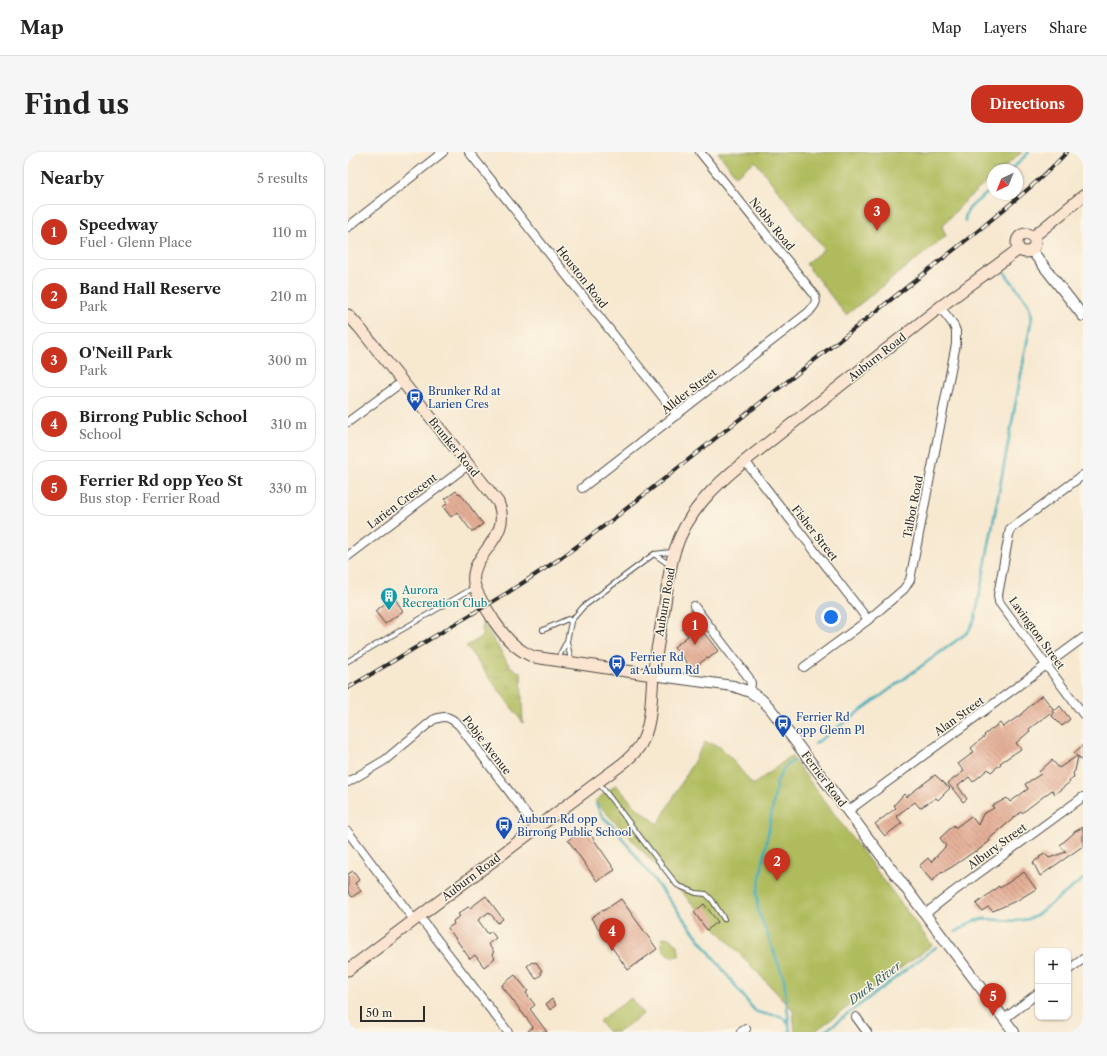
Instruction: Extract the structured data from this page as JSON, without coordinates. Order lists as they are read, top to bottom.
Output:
{
  "streets": {
    "main road": ["Auburn Road", "Brunker Road", "Ferrier Road"],
    "street": [
      "Nobbs Road",
      "Houston Road",
      "Allder Street",
      "Larien Crescent",
      "Talbot Road",
      "Fisher Street",
      "Lavington Street",
      "Alan Street",
      "Pobje Avenue",
      "Albury Street"
    ]
  },
  "crossings": [
    ["Nobbs Road", "Allder Street"],
    ["Houston Road", "Allder Street"],
    ["Auburn Road", "Talbot Road"],
    ["Auburn Road", "Fisher Street"],
    ["Auburn Road", "Pobje Avenue"],
    ["Auburn Road", "Ferrier Road"],
    ["Brunker Road", "Larien Crescent"],
    ["Brunker Road", "Ferrier Road"],
    ["Talbot Road", "Fisher Street"],
    ["Lavington Street", "Alan Street"],
    ["Alan Street", "Ferrier Road"],
    ["Ferrier Road", "Albury Street"]
  ],
  "water": ["Duck River"],
  "places": {
    "bus stop": [
      "Brunker Rd at Larien Cres",
      "Ferrier Rd at Auburn Rd",
      "Ferrier Rd opp Glenn Pl",
      "Auburn Rd opp Birrong Public School"
    ],
    "building": ["Aurora Recreation Club"]
  },
  "scale_bar": "50 m",
  "north": "bottom left",
  "page": {
    "header": "Map",
    "nav": ["Map", "Layers", "Share"],
    "buttons": "Directions",
    "title": "Find us",
    "heading": ["Nearby", "5 results"],
    "pins": [
      "3",
      "1",
      "2",
      "4",
      "5"
    ],
    "list": [
      {
        "mark": "1",
        "name": "Speedway",
        "note": "Fuel · Glenn Place",
        "value": "110 m"
      },
      {
        "mark": "2",
        "name": "Band Hall Reserve",
        "note": "Park",
        "value": "210 m"
      },
      {
        "mark": "3",
        "name": "O'Neill Park",
        "note": "Park",
        "value": "300 m"
      },
      {
        "mark": "4",
        "name": "Birrong Public School",
        "note": "School",
        "value": "310 m"
      },
      {
        "mark": "5",
        "name": "Ferrier Rd opp Yeo St",
        "note": "Bus stop · Ferrier Road",
        "value": "330 m"
      }
    ],
    "map_buttons": ["+", "−"],
    "scale": "50 m"
  }
}
